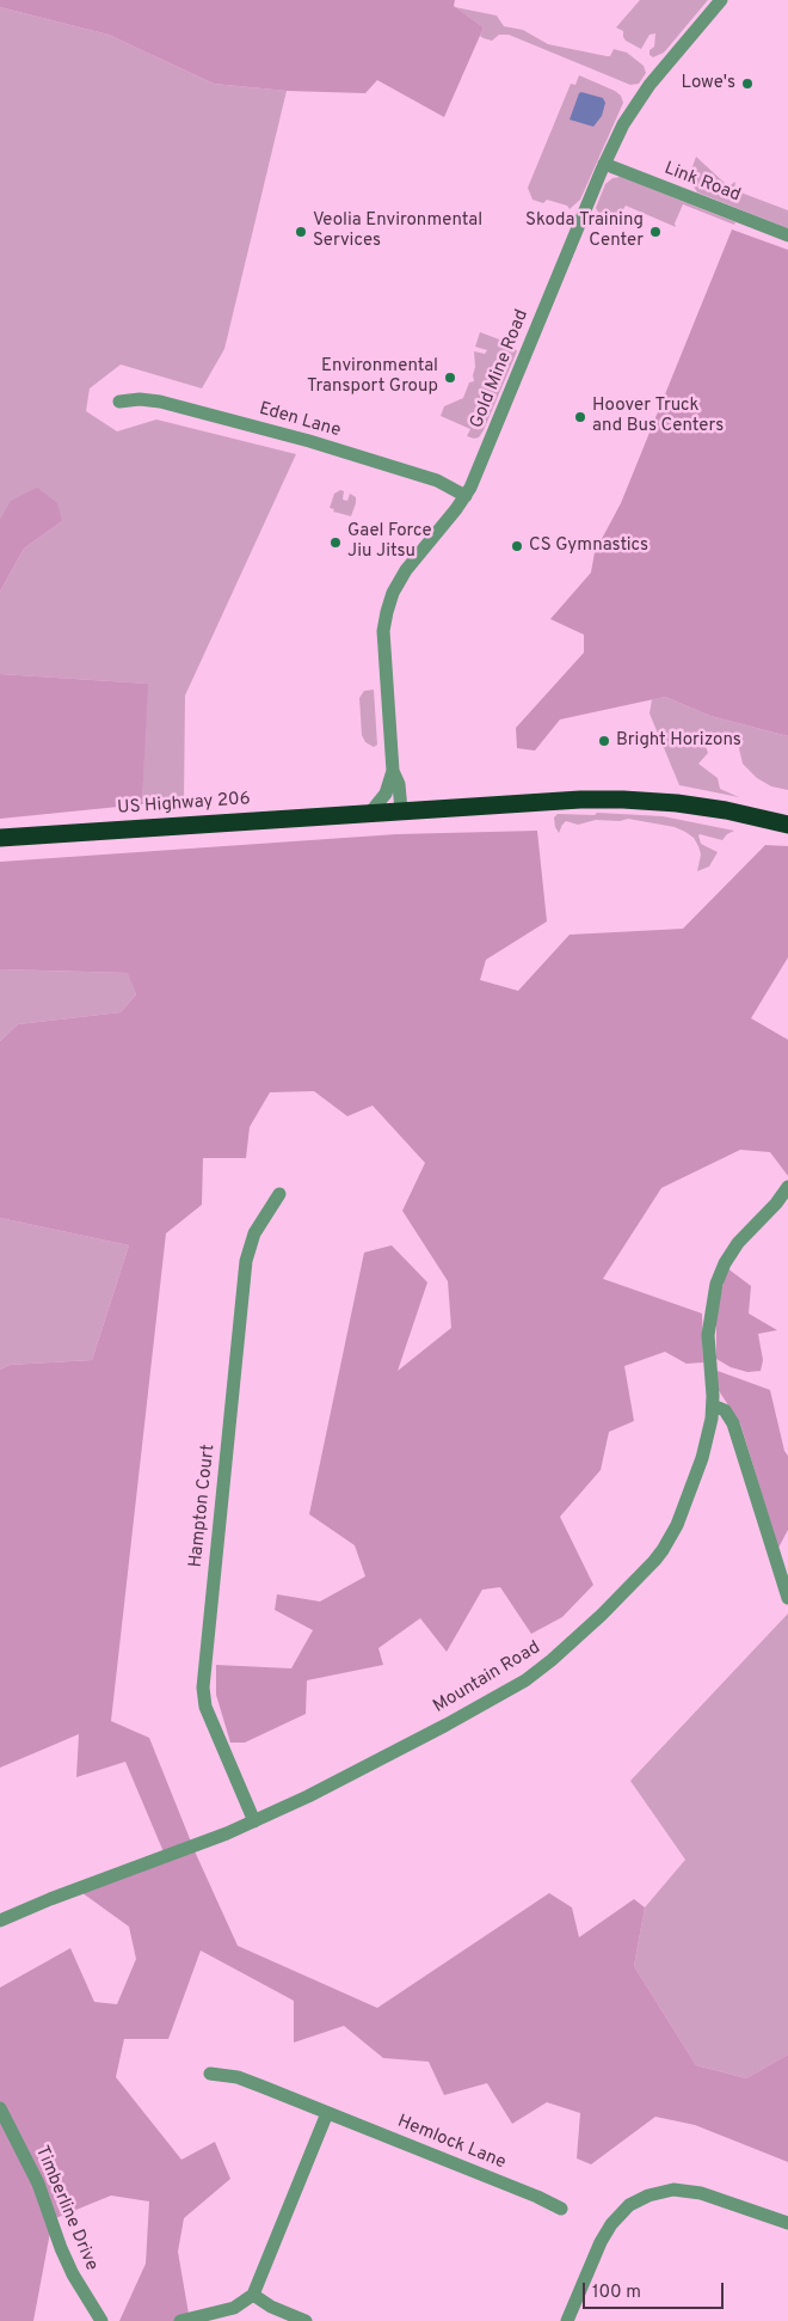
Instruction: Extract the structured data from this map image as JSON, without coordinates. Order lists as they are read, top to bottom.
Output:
{
  "streets": {
    "highway": ["US Highway 206"],
    "street": [
      "Link Road",
      "Gold Mine Road",
      "Eden Lane",
      "Hampton Court",
      "Mountain Road",
      "Hemlock Lane",
      "Timberline Drive"
    ]
  },
  "crossings": [
    ["Link Road", "Gold Mine Road"],
    ["Gold Mine Road", "Eden Lane"],
    ["Gold Mine Road", "US Highway 206"],
    ["Hampton Court", "Mountain Road"]
  ],
  "places": [
    "Lowe's",
    "Veolia Environmental Services",
    "Skoda Training Center",
    "Environmental Transport Group",
    "Hoover Truck and Bus Centers",
    "Gael Force Jiu Jitsu",
    "CS Gymnastics",
    "Bright Horizons"
  ],
  "scale_bar": "100 m"
}
